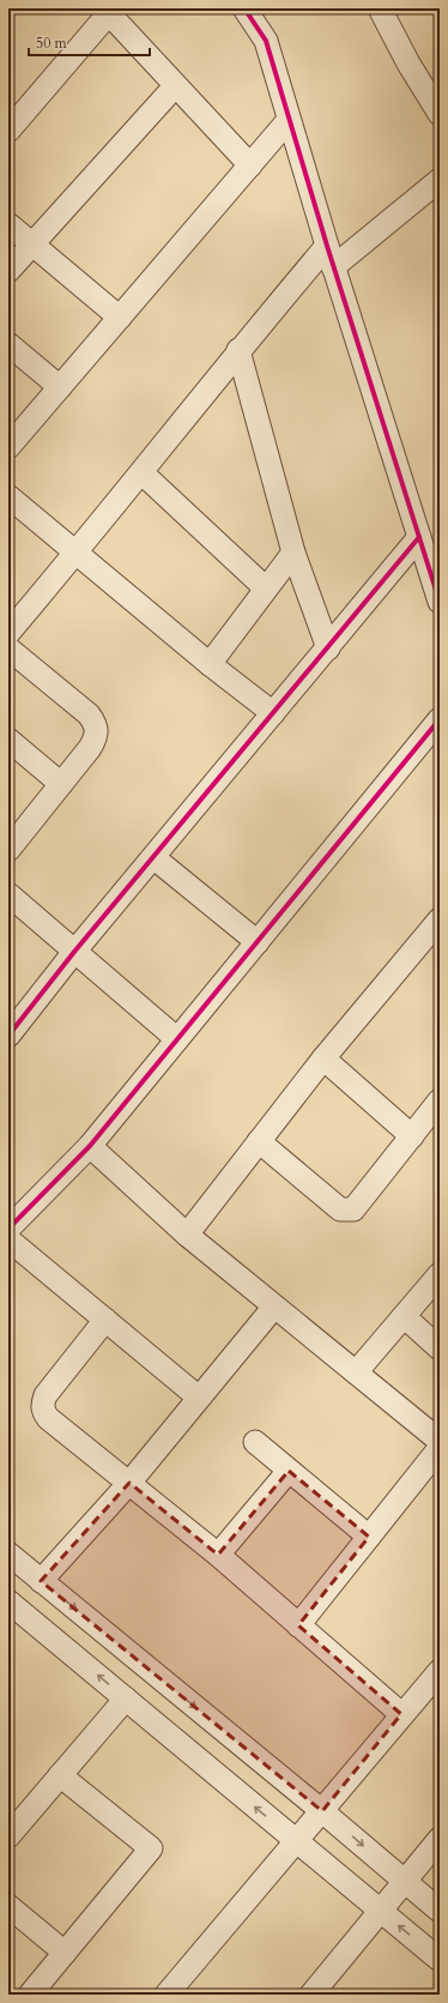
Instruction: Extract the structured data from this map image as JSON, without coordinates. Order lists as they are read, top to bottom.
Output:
{
  "scale_bar": "50 m"
}
